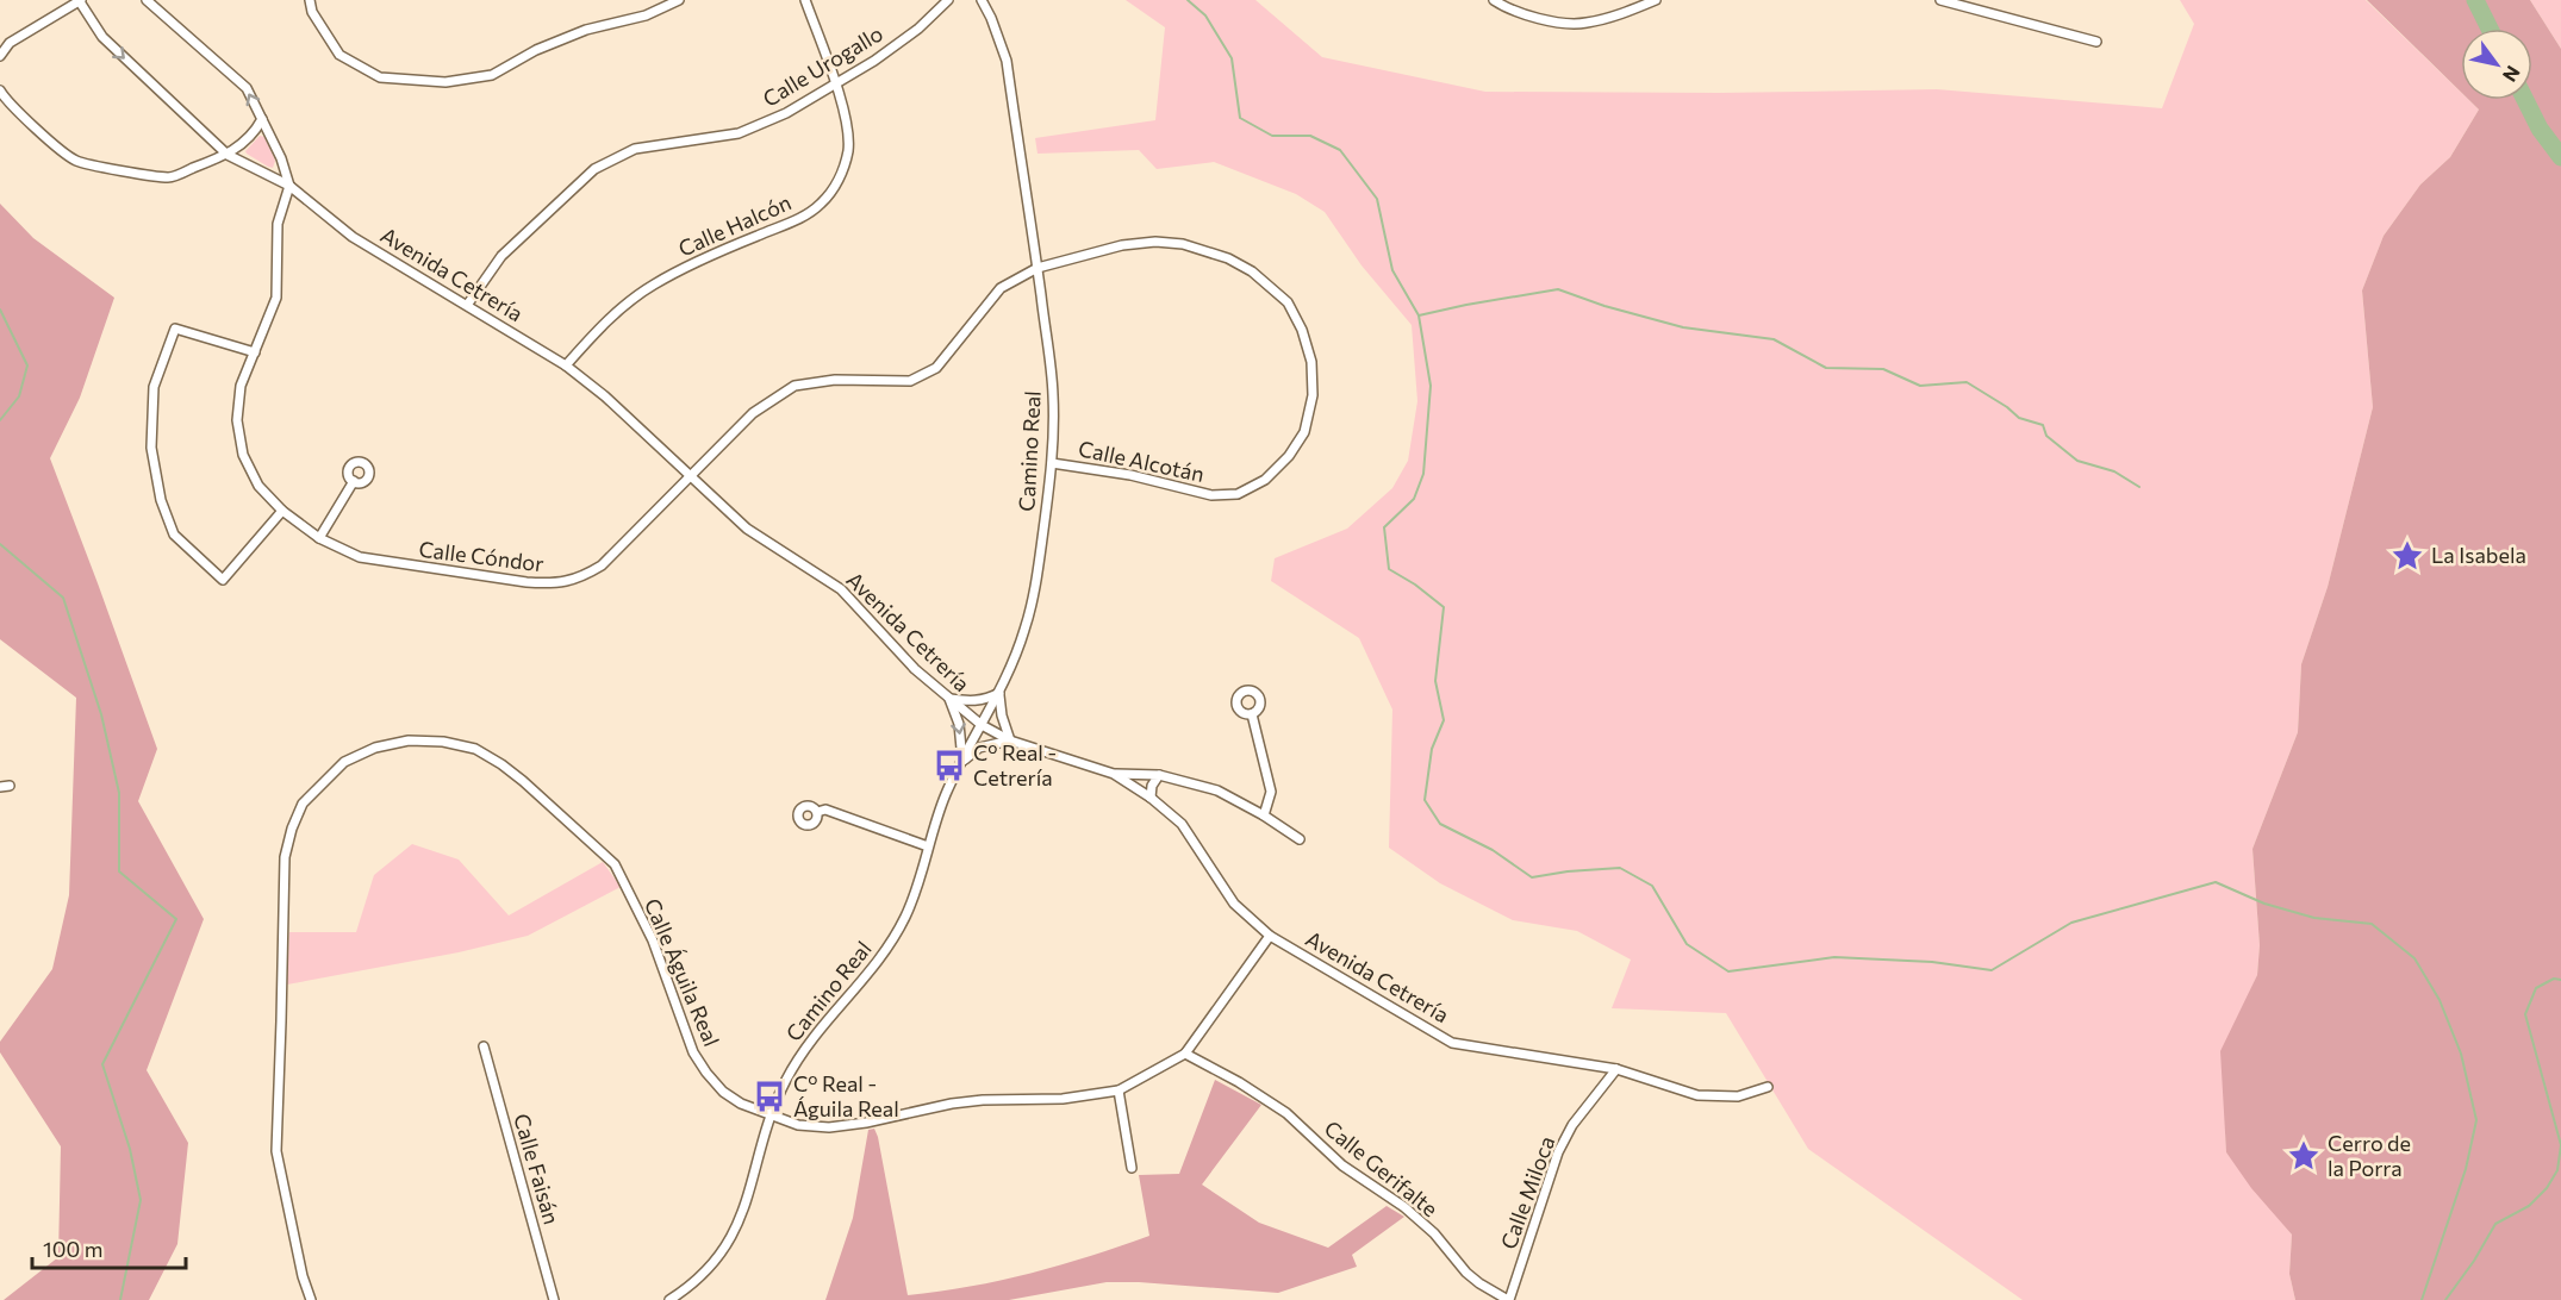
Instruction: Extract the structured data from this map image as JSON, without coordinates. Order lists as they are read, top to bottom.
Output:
{
  "streets": {
    "street": [
      "Calle Urogallo",
      "Calle Halcón",
      "Avenida Cetrería",
      "Camino Real",
      "Calle Alcotán",
      "Calle Cóndor",
      "Calle Águila Real",
      "Calle Faisán",
      "Calle Gerifalte",
      "Calle Miloca"
    ]
  },
  "crossings": [
    ["Calle Urogallo", "Calle Halcón"],
    ["Calle Urogallo", "Avenida Cetrería"],
    ["Calle Halcón", "Avenida Cetrería"],
    ["Avenida Cetrería", "Camino Real"],
    ["Avenida Cetrería", "Calle Alcotán"],
    ["Avenida Cetrería", "Calle Cóndor"],
    ["Avenida Cetrería", "Calle Águila Real"],
    ["Avenida Cetrería", "Calle Miloca"],
    ["Camino Real", "Calle Alcotán"],
    ["Camino Real", "Calle Águila Real"],
    ["Calle Alcotán", "Calle Cóndor"],
    ["Calle Águila Real", "Calle Gerifalte"],
    ["Calle Gerifalte", "Calle Miloca"]
  ],
  "places": {
    "place": ["La Isabela", "Cerro de la Porra"],
    "bus stop": ["Cº Real - Cetrería", "Cº Real - Águila Real"]
  },
  "scale_bar": "100 m",
  "north": "bottom right"
}
